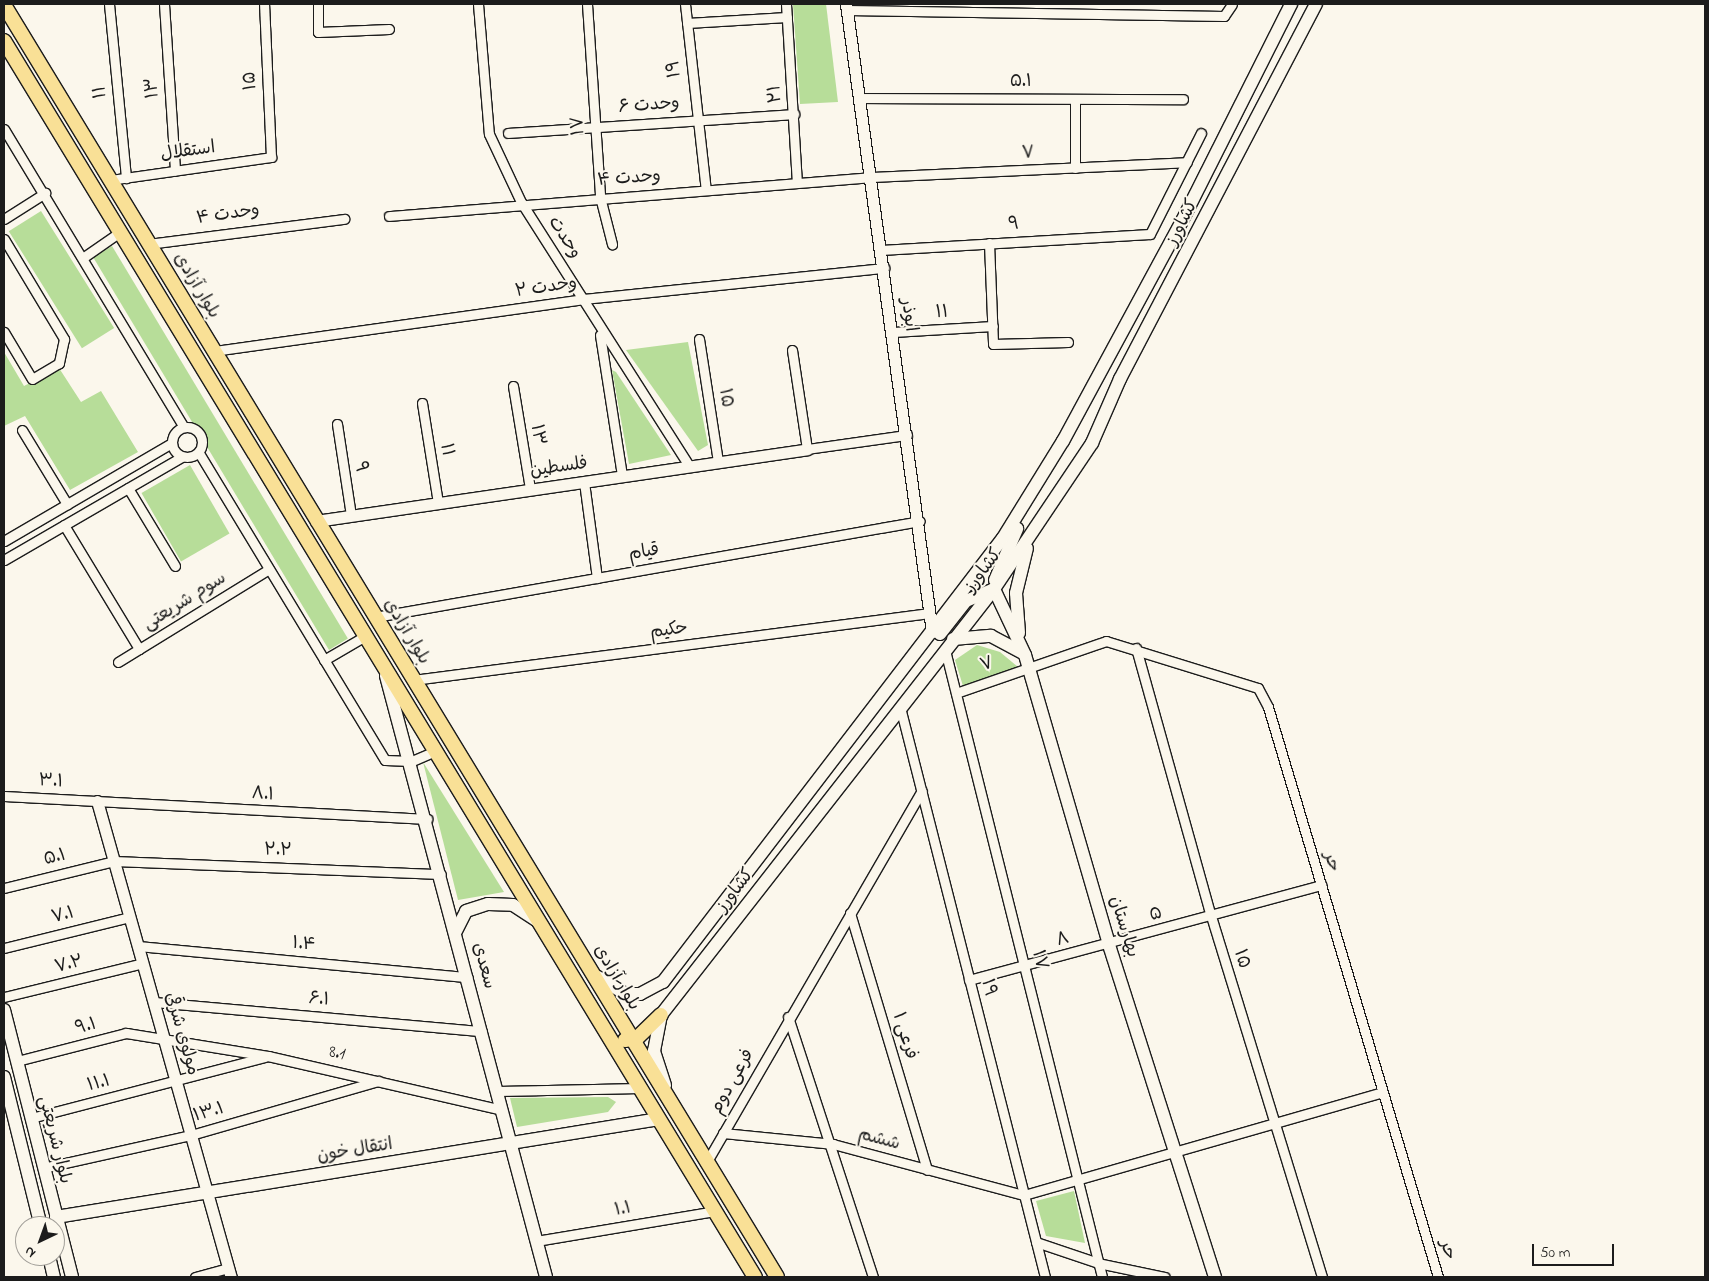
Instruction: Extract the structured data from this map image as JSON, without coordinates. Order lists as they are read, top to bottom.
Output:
{
  "streets": {
    "main road": [
      "کشاورز",
      "بلوار آزادی",
      "بهارستان",
      "سعدی",
      "بلوار شریعتی",
      "انتقال خون"
    ],
    "street": [
      "۱۹",
      "۱۵",
      "۵.۱",
      "۱۳",
      "۱۱",
      "۲۱",
      "وحدت ۶",
      "۱۷",
      "استقلال",
      "۷",
      "وحدت ۴",
      "۹",
      "وحدت",
      "وحدت ۲",
      "ابوذر",
      "فلسطین",
      "قیام",
      "سوم شریعتی",
      "حکیم",
      "۳.۱",
      "۸.۱",
      "۲.۲",
      "حر",
      "۵",
      "۷.۱",
      "۸",
      "۱.۴",
      "۷.۲",
      "۶.۱",
      "۹.۱",
      "مولوی شرقی",
      "فرعی ۱",
      "8.1",
      "فرعی دوم",
      "۱۱.۱",
      "۱۳.۱",
      "ششم",
      "۱.۱"
    ]
  },
  "crossings": [
    ["۱۹", "وحدت ۶"],
    ["۱۹", "وحدت ۴"],
    ["۱۹", "کشاورز"],
    ["۱۹", "۸"],
    ["۱۹", "فرعی دوم"],
    ["۱۹", "ششم"],
    ["۱۵", "استقلال"],
    ["۱۵", "فلسطین"],
    ["۱۵", "حر"],
    ["۱۵", "۵"],
    ["۵.۱", "ابوذر"],
    ["۵.۱", "۲.۲"],
    ["۵.۱", "مولوی شرقی"],
    ["۱۳", "استقلال"],
    ["۱۳", "فلسطین"],
    ["۱۱", "استقلال"],
    ["۱۱", "ابوذر"],
    ["۱۱", "فلسطین"],
    ["۲۱", "وحدت ۶"],
    ["۲۱", "وحدت ۴"],
    ["وحدت ۶", "۱۷"],
    ["۱۷", "۷"],
    ["۱۷", "وحدت ۴"],
    ["۱۷", "کشاورز"],
    ["۱۷", "۸"],
    ["استقلال", "بلوار آزادی"],
    ["۷", "وحدت ۴"],
    ["۷", "۹"],
    ["۷", "ابوذر"],
    ["۷", "حر"],
    ["۷", "بهارستان"],
    ["وحدت ۴", "وحدت"],
    ["وحدت ۴", "بلوار آزادی"],
    ["وحدت ۴", "ابوذر"],
    ["کشاورز", "بلوار آزادی"],
    ["کشاورز", "ابوذر"],
    ["کشاورز", "بهارستان"],
    ["۹", "ابوذر"],
    ["۹", "فلسطین"],
    ["وحدت", "وحدت ۲"],
    ["وحدت", "فلسطین"],
    ["بلوار آزادی", "وحدت ۲"],
    ["بلوار آزادی", "فلسطین"],
    ["بلوار آزادی", "قیام"],
    ["بلوار آزادی", "حکیم"],
    ["بلوار آزادی", "سعدی"],
    ["بلوار آزادی", "فرعی دوم"],
    ["بلوار آزادی", "انتقال خون"],
    ["بلوار آزادی", "۱.۱"],
    ["وحدت ۲", "ابوذر"],
    ["ابوذر", "قیام"],
    ["ابوذر", "حکیم"],
    ["۳.۱", "۸.۱"],
    ["۳.۱", "مولوی شرقی"],
    ["۸.۱", "سعدی"],
    ["۸.۱", "مولوی شرقی"],
    ["۲.۲", "سعدی"],
    ["۲.۲", "مولوی شرقی"],
    ["حر", "۵"],
    ["حر", "بهارستان"],
    ["۵", "بهارستان"],
    ["۵", "۸"],
    ["۷.۱", "مولوی شرقی"],
    ["بهارستان", "۸"],
    ["۱.۴", "سعدی"],
    ["۱.۴", "مولوی شرقی"],
    ["۷.۲", "مولوی شرقی"],
    ["سعدی", "۶.۱"],
    ["سعدی", "8.1"],
    ["سعدی", "انتقال خون"],
    ["سعدی", "۱.۱"],
    ["۶.۱", "مولوی شرقی"],
    ["۹.۱", "مولوی شرقی"],
    ["۹.۱", "8.1"],
    ["۹.۱", "بلوار شریعتی"],
    ["مولوی شرقی", "8.1"],
    ["مولوی شرقی", "۱۱.۱"],
    ["مولوی شرقی", "۱۳.۱"],
    ["مولوی شرقی", "انتقال خون"],
    ["فرعی ۱", "فرعی دوم"],
    ["فرعی ۱", "ششم"],
    ["8.1", "۱۱.۱"],
    ["8.1", "۱۳.۱"],
    ["فرعی دوم", "ششم"],
    ["۱۱.۱", "بلوار شریعتی"],
    ["۱۳.۱", "بلوار شریعتی"]
  ],
  "scale_bar": "50 m",
  "north": "bottom left"
}
